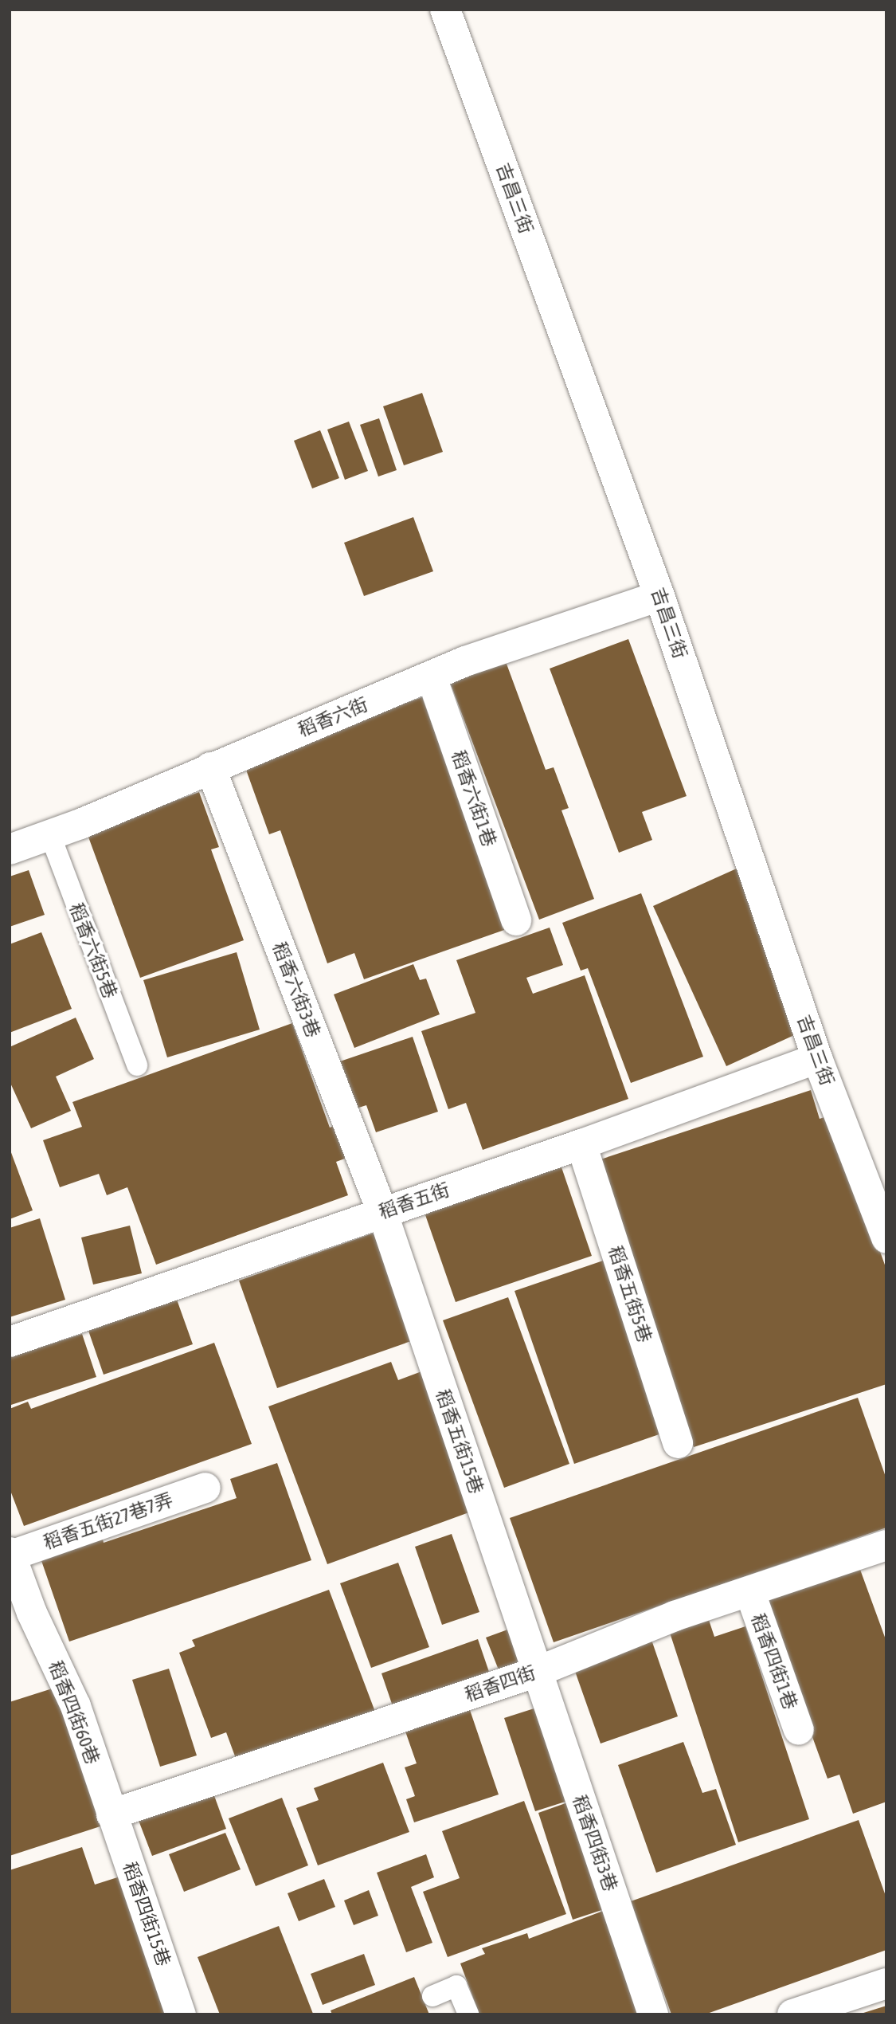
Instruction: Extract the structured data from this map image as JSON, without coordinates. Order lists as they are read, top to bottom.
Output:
{
  "streets": {
    "street": [
      "吉昌三街",
      "稻香六街",
      "稻香六街1巷",
      "稻香六街3巷",
      "稻香五街",
      "稻香五街5巷",
      "稻香五街15巷",
      "稻香五街27巷7弄",
      "稻香四街1巷",
      "稻香四街",
      "稻香四街60巷",
      "稻香四街3巷",
      "稻香四街15巷"
    ],
    "lane": ["稻香六街5巷"]
  },
  "crossings": [
    ["吉昌三街", "稻香六街"],
    ["吉昌三街", "稻香五街"],
    ["稻香六街", "稻香六街1巷"],
    ["稻香六街", "稻香六街5巷"],
    ["稻香六街", "稻香六街3巷"],
    ["稻香六街3巷", "稻香五街"],
    ["稻香六街3巷", "稻香五街15巷"],
    ["稻香五街", "稻香五街5巷"],
    ["稻香五街", "稻香五街15巷"],
    ["稻香五街15巷", "稻香四街"],
    ["稻香五街15巷", "稻香四街3巷"],
    ["稻香五街27巷7弄", "稻香四街60巷"],
    ["稻香四街1巷", "稻香四街"],
    ["稻香四街", "稻香四街60巷"],
    ["稻香四街", "稻香四街3巷"],
    ["稻香四街", "稻香四街15巷"],
    ["稻香四街60巷", "稻香四街15巷"]
  ]
}
